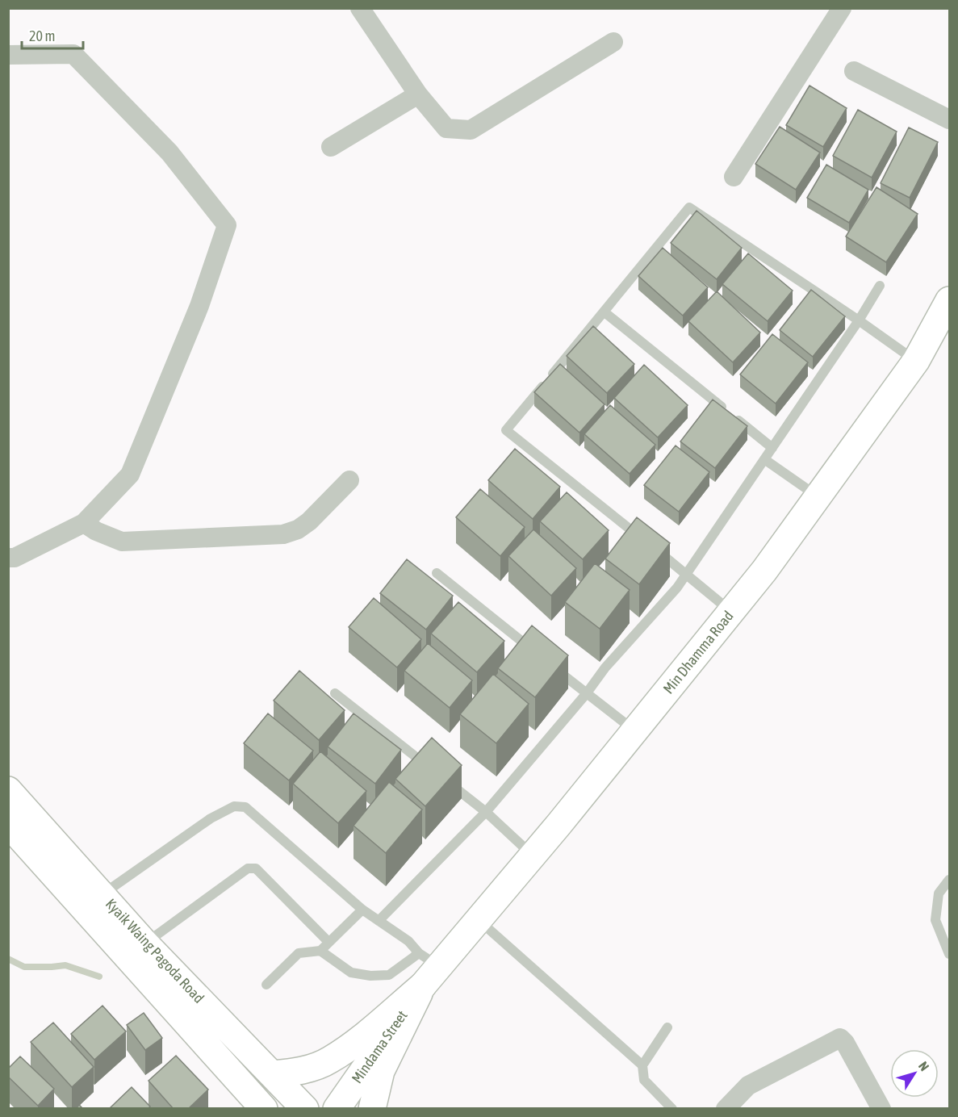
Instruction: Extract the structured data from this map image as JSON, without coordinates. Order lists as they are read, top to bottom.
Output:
{
  "streets": {
    "main road": ["Min Dhamma Road", "Kyaik Waing Pagoda Road", "Mindama Street"]
  },
  "crossings": [
    ["Min Dhamma Road", "Mindama Street"]
  ],
  "scale_bar": "20 m",
  "north": "top right"
}
